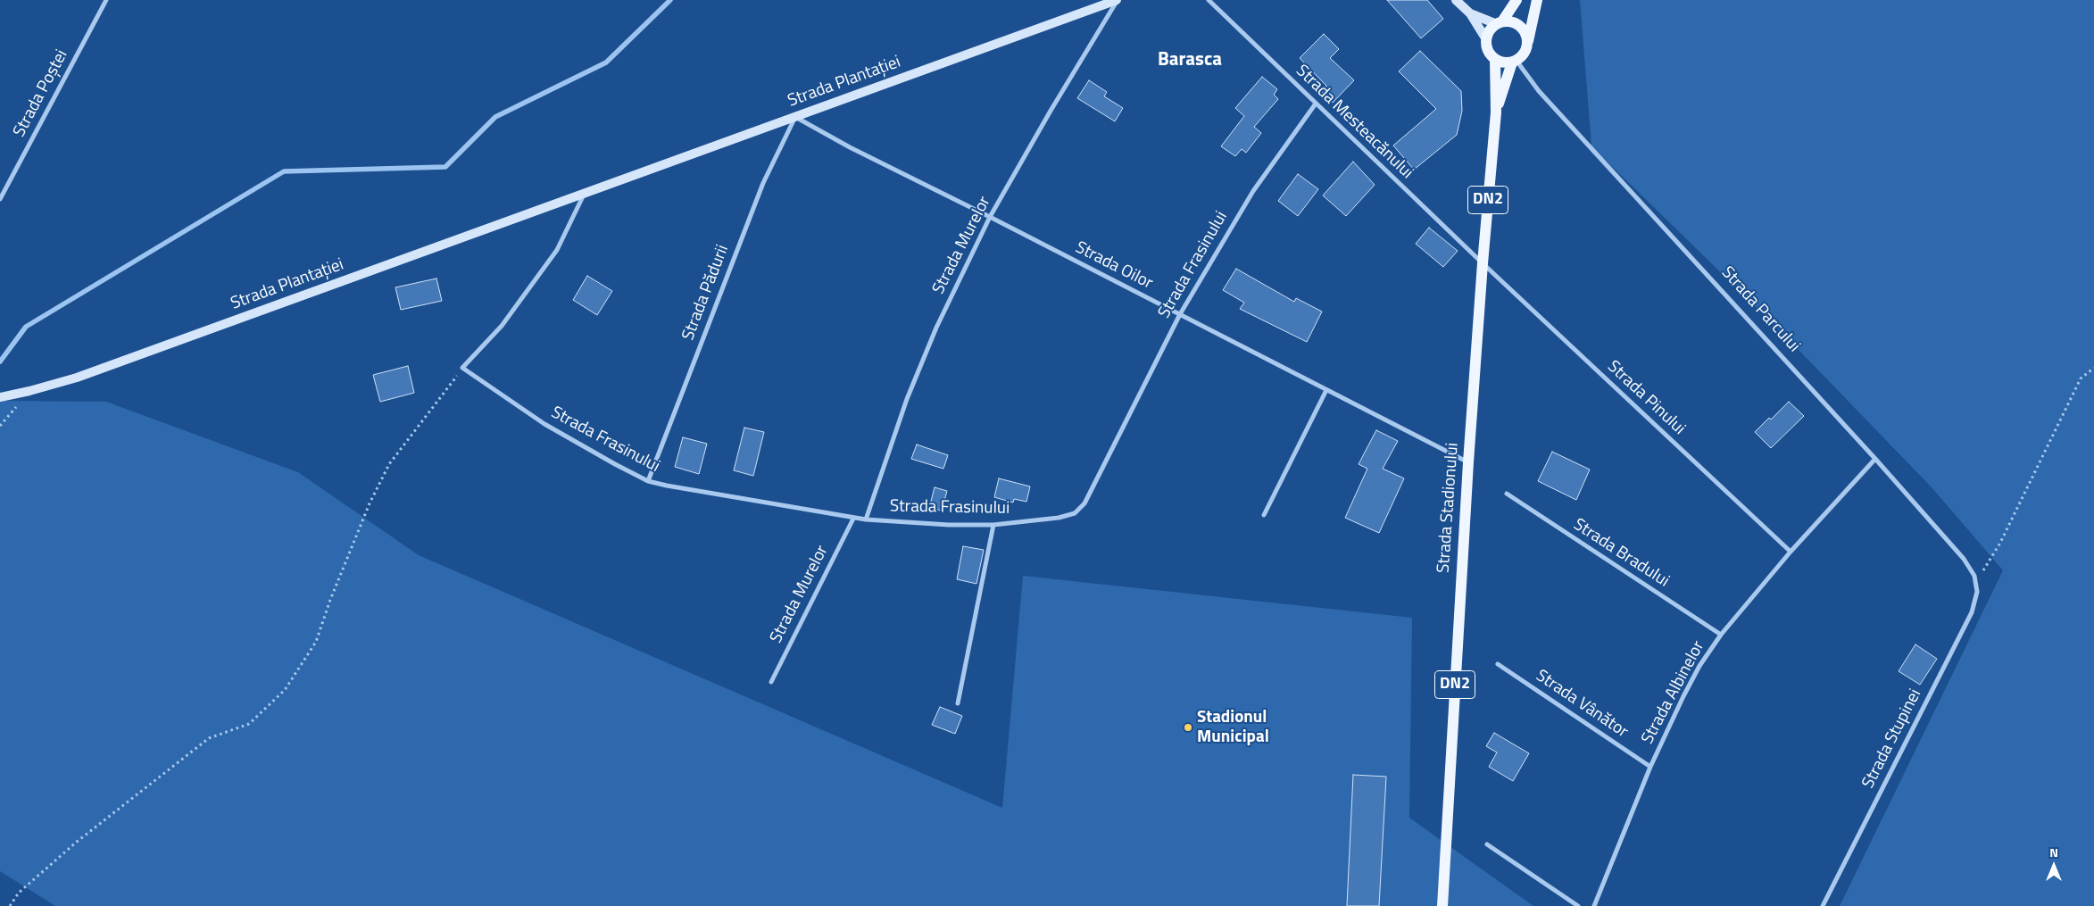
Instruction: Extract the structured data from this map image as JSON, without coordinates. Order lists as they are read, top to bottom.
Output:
{
  "streets": {
    "main road": ["Strada Plantației", "DN2", "Strada Stadionului"],
    "street": [
      "Strada Poștei",
      "Strada Mesteacănului",
      "Strada Murelor",
      "Strada Frasinului",
      "Strada Oilor",
      "Strada Pădurii",
      "Strada Parcului",
      "Strada Pinului",
      "Strada Bradului",
      "Strada Albinelor",
      "Strada Vânător",
      "Strada Stupinei"
    ]
  },
  "crossings": [
    ["Strada Plantației", "Strada Murelor"],
    ["Strada Plantației", "Strada Oilor"],
    ["Strada Plantației", "Strada Pădurii"],
    ["Strada Mesteacănului", "Strada Frasinului"],
    ["Strada Mesteacănului", "Strada Pinului"],
    ["Strada Mesteacănului", "Strada Stadionului"],
    ["DN2", "Strada Parcului"],
    ["DN2", "Strada Stadionului"],
    ["Strada Murelor", "Strada Frasinului"],
    ["Strada Murelor", "Strada Oilor"],
    ["Strada Frasinului", "Strada Oilor"],
    ["Strada Frasinului", "Strada Pădurii"],
    ["Strada Oilor", "Strada Pădurii"],
    ["Strada Oilor", "Strada Stadionului"],
    ["Strada Parcului", "Strada Stadionului"],
    ["Strada Parcului", "Strada Albinelor"],
    ["Strada Parcului", "Strada Stupinei"],
    ["Strada Pinului", "Strada Stadionului"],
    ["Strada Pinului", "Strada Albinelor"],
    ["Strada Bradului", "Strada Albinelor"],
    ["Strada Albinelor", "Strada Vânător"]
  ],
  "districts": ["Barasca"],
  "places": ["Stadionul Municipal"],
  "north": "top"
}
